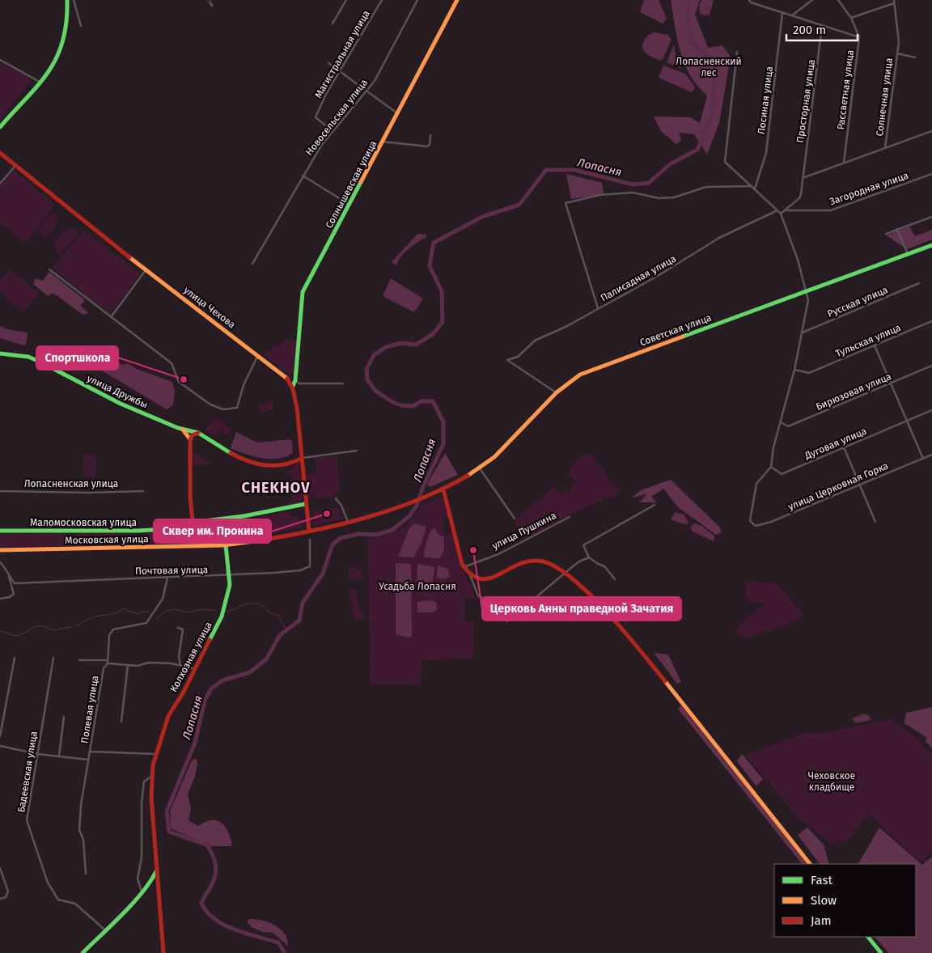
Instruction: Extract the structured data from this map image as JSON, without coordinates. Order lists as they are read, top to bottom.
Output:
{
  "streets": {
    "main road": [
      "Солнышевская улица",
      "улица Чехова",
      "Советская улица",
      "улица Дружбы",
      "Маломосковская улица",
      "Московская улица",
      "Колхозная улица"
    ],
    "street": [
      "Магистральная улица",
      "Рассветная улица",
      "Солнечная улица",
      "Лосиная улица",
      "Просторная улица",
      "Новосельская улица",
      "Загородная улица",
      "Палисадная улица",
      "Русская улица",
      "Тульская улица",
      "Бирюзовая улица",
      "Дуговая улица",
      "Лопасненская улица",
      "улица Церковная Горка",
      "улица Пушкина",
      "Почтовая улица",
      "Полевая улица",
      "Бадеевская улица"
    ]
  },
  "crossings": [
    ["Магистральная улица", "Новосельская улица"],
    ["Просторная улица", "Загородная улица"],
    ["Солнышевская улица", "улица Чехова"],
    ["Палисадная улица", "Советская улица"],
    ["Советская улица", "Московская улица"],
    ["Дуговая улица", "улица Церковная Горка"],
    ["Московская улица", "Колхозная улица"],
    ["Почтовая улица", "Колхозная улица"]
  ],
  "districts": ["CHEKHOV"],
  "water": ["Лопасня"],
  "parks": ["Лопасненский лес", "Усадьба Лопасня", "Чеховское кладбище"],
  "places": ["Спортшкола", "Сквер им. Прокина", "Церковь Анны праведной Зачатия"],
  "legend": ["Fast", "Slow", "Jam"],
  "scale_bar": "200 m"
}
